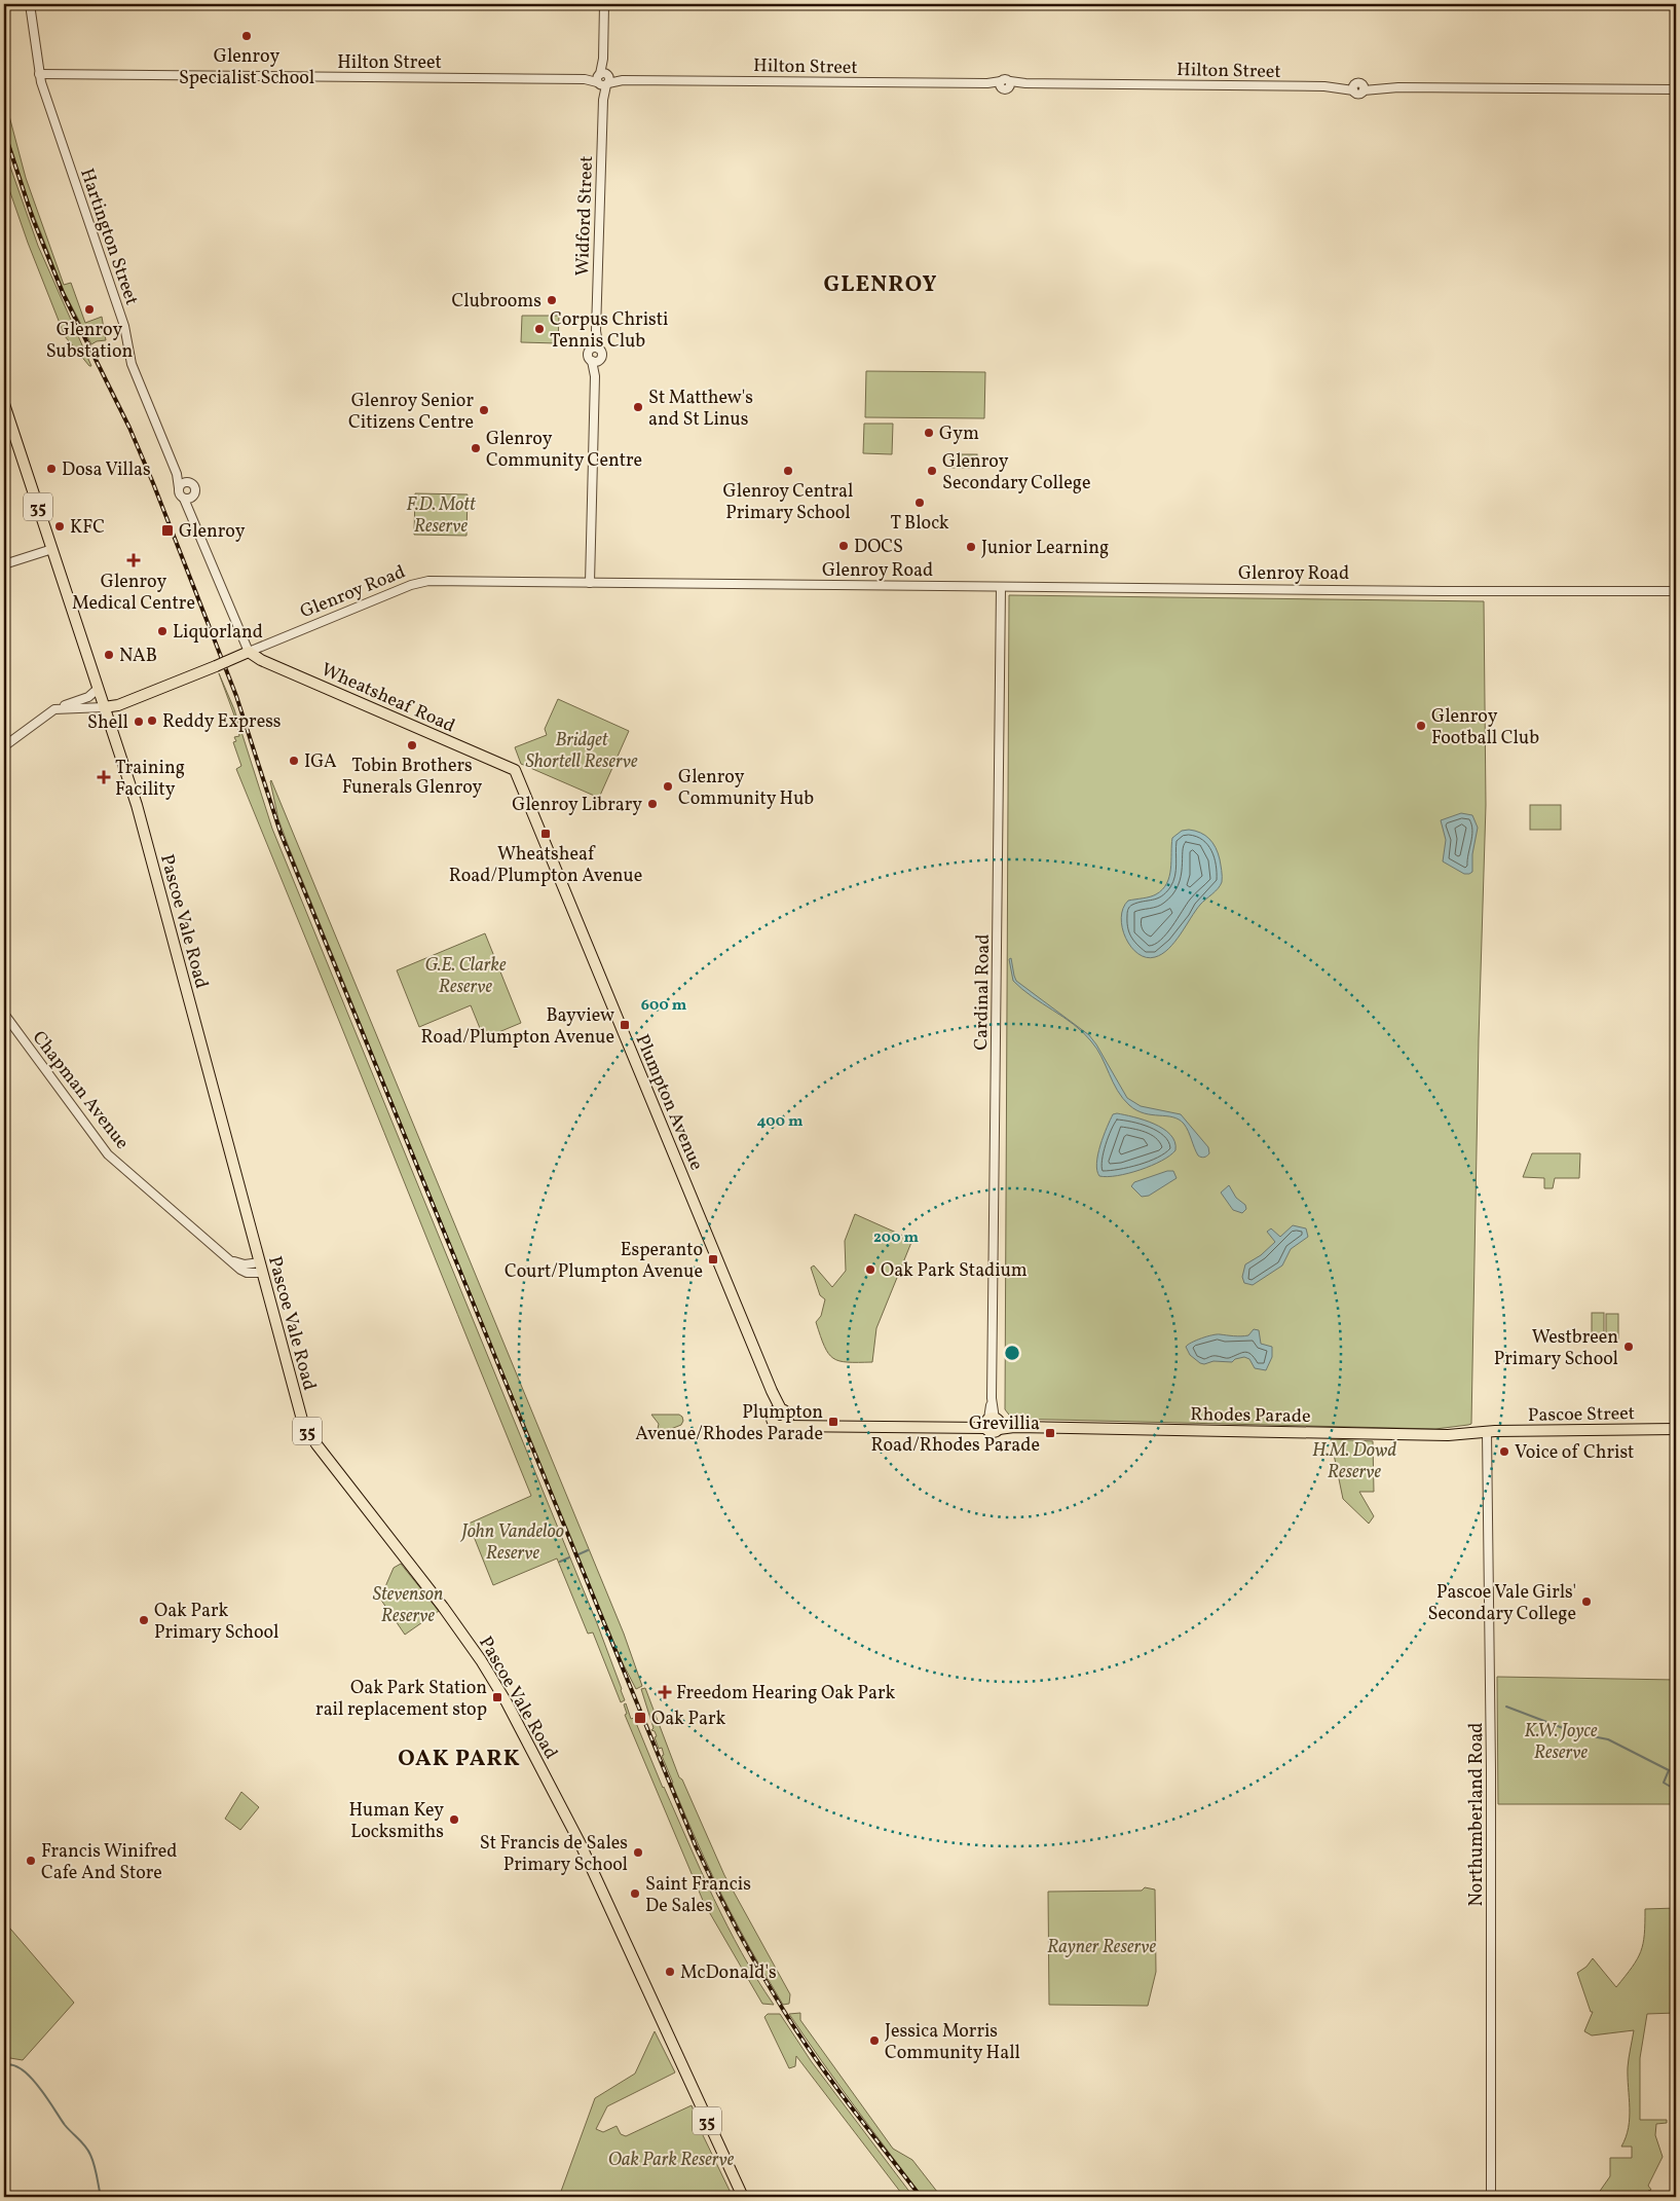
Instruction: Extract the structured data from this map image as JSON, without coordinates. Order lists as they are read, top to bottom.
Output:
{
  "streets": {
    "main road": [
      "35",
      "Glenroy Road",
      "Wheatsheaf Road",
      "Pascoe Vale Road",
      "Plumpton Avenue",
      "Pascoe Street",
      "Rhodes Parade"
    ],
    "street": [
      "Hilton Street",
      "Widford Street",
      "Hartington Street",
      "Cardinal Road",
      "Chapman Avenue",
      "Northumberland Road"
    ]
  },
  "crossings": [
    ["Hilton Street", "Widford Street"],
    ["Hilton Street", "Hartington Street"],
    ["Widford Street", "Glenroy Road"],
    ["Glenroy Road", "Wheatsheaf Road"],
    ["Glenroy Road", "Pascoe Vale Road"],
    ["Glenroy Road", "Cardinal Road"],
    ["Wheatsheaf Road", "Plumpton Avenue"],
    ["Pascoe Vale Road", "Chapman Avenue"],
    ["Cardinal Road", "Rhodes Parade"],
    ["Plumpton Avenue", "Rhodes Parade"],
    ["Pascoe Street", "Rhodes Parade"],
    ["Pascoe Street", "Northumberland Road"],
    ["Rhodes Parade", "Northumberland Road"]
  ],
  "districts": ["GLENROY", "OAK PARK"],
  "parks": [
    "F.D. Mott Reserve",
    "Bridget Shortell Reserve",
    "G.E. Clarke Reserve",
    "H.M. Dowd Reserve",
    "John Vandeloo Reserve",
    "Stevenson Reserve",
    "K.W. Joyce Reserve",
    "Rayner Reserve",
    "Oak Park Reserve"
  ],
  "places": {
    "other": [
      "Glenroy Specialist School",
      "Clubrooms",
      "Glenroy Substation",
      "Corpus Christi Tennis Club",
      "St Matthew's and St Linus",
      "Glenroy Senior Citizens Centre",
      "Gym",
      "Glenroy Community Centre",
      "Dosa Villas",
      "Glenroy Central Primary School",
      "Glenroy Secondary College",
      "T Block",
      "KFC",
      "DOCS",
      "Junior Learning",
      "Liquorland",
      "NAB",
      "Reddy Express",
      "Shell",
      "Glenroy Football Club",
      "Tobin Brothers Funerals Glenroy",
      "IGA",
      "Glenroy Community Hub",
      "Glenroy Library",
      "Oak Park Stadium",
      "Westbreen Primary School",
      "Voice of Christ",
      "Pascoe Vale Girls' Secondary College",
      "Oak Park Primary School",
      "Human Key Locksmiths",
      "St Francis de Sales Primary School",
      "Francis Winifred Cafe And Store",
      "Saint Francis De Sales",
      "McDonald's",
      "Jessica Morris Community Hall"
    ],
    "transit": [
      "Glenroy",
      "Wheatsheaf Road/Plumpton Avenue",
      "Bayview Road/Plumpton Avenue",
      "Esperanto Court/Plumpton Avenue",
      "Plumpton Avenue/Rhodes Parade",
      "Grevillia Road/Rhodes Parade",
      "Oak Park Station rail replacement stop",
      "Oak Park"
    ],
    "health": ["Glenroy Medical Centre", "Training Facility", "Freedom Hearing Oak Park"]
  },
  "rings": ["600 m", "400 m", "200 m"]
}
